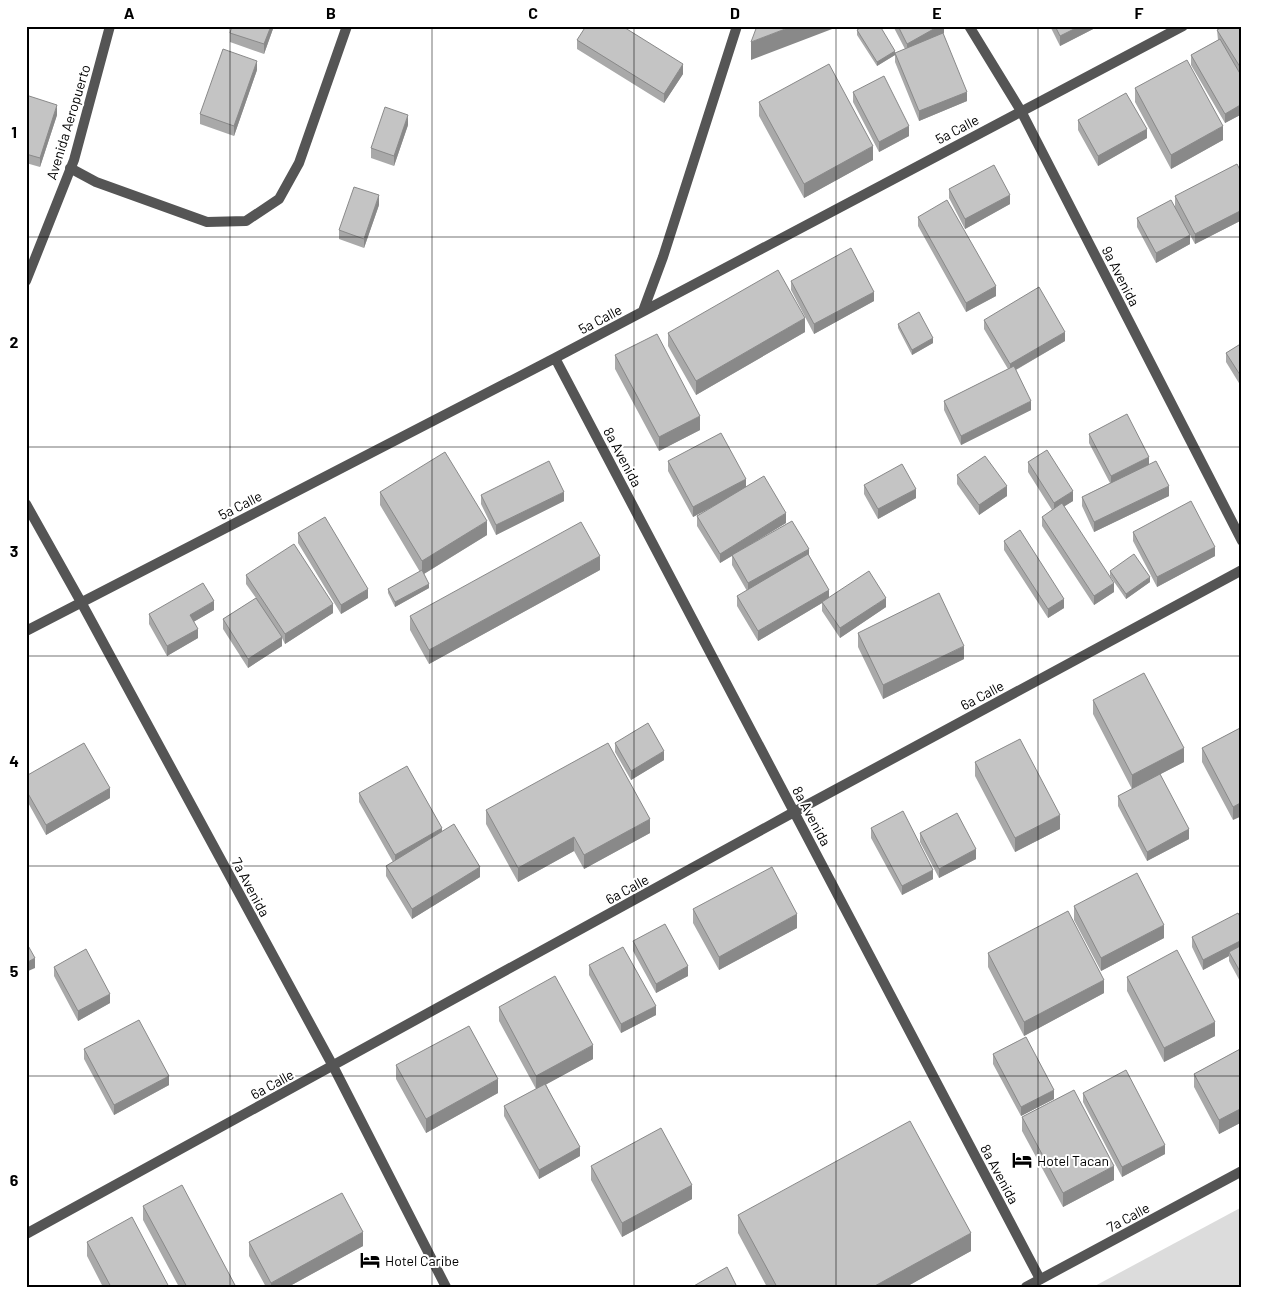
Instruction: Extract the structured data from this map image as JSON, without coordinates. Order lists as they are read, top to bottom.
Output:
{
  "streets": {
    "street": [
      "Avenida Aeropuerto",
      "5a Calle",
      "9a Avenida",
      "8a Avenida",
      "6a Calle",
      "7a Avenida",
      "7a Calle"
    ]
  },
  "crossings": [
    ["5a Calle", "9a Avenida"],
    ["5a Calle", "8a Avenida"],
    ["5a Calle", "7a Avenida"],
    ["8a Avenida", "6a Calle"],
    ["8a Avenida", "7a Calle"],
    ["6a Calle", "7a Avenida"]
  ],
  "places": {
    "hotel": ["Hotel Tacan", "Hotel Caribe"]
  },
  "grid": {
    "columns": [
      "A",
      "B",
      "C",
      "D",
      "E",
      "F"
    ],
    "rows": [
      "1",
      "2",
      "3",
      "4",
      "5",
      "6"
    ]
  }
}
